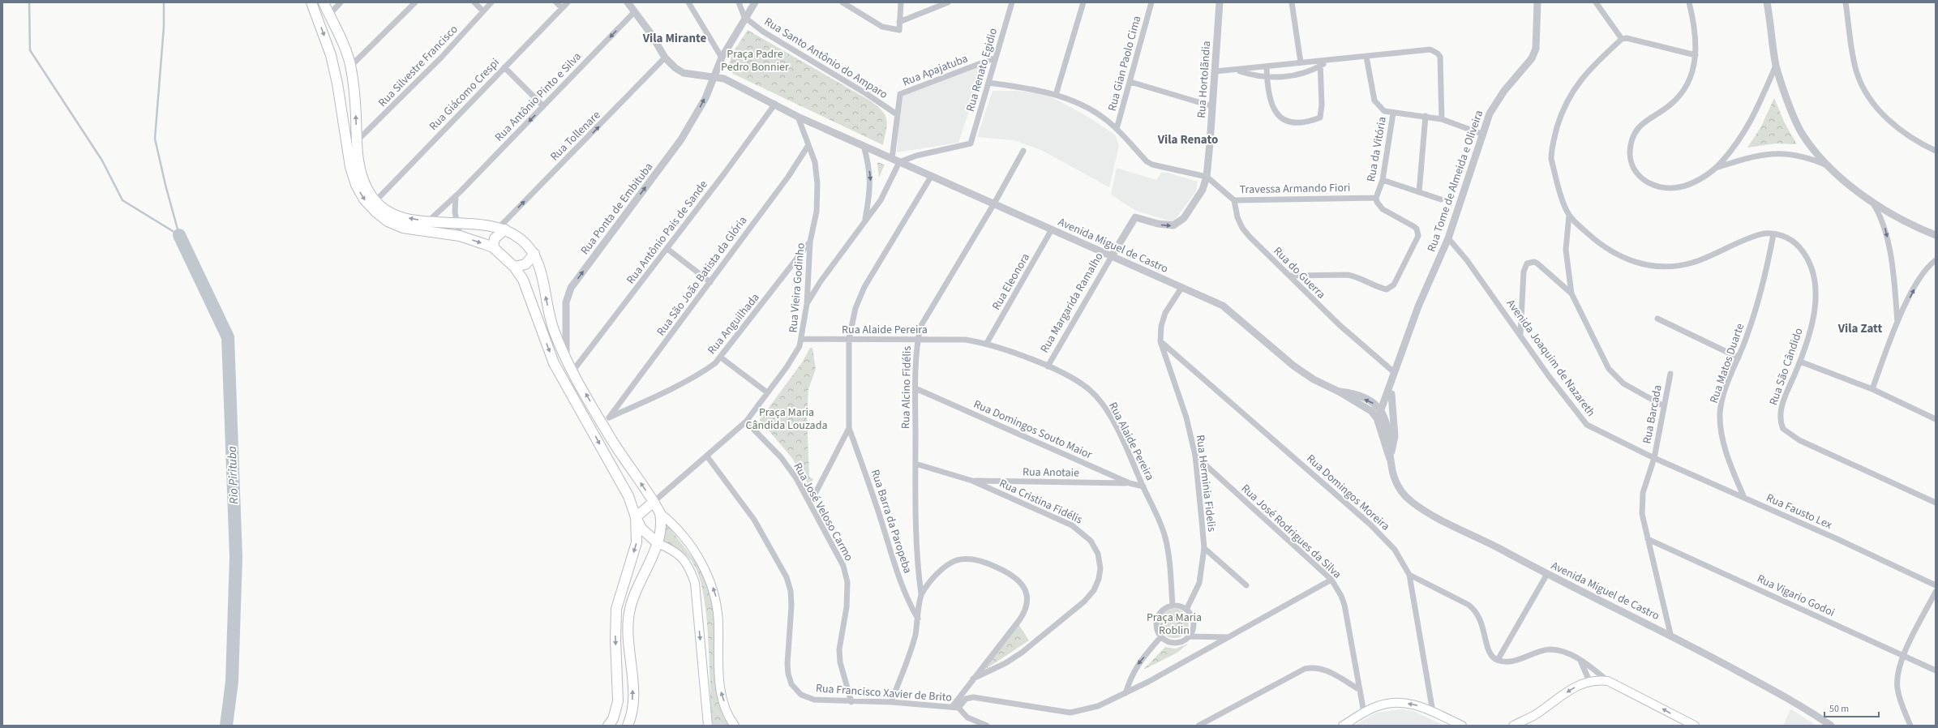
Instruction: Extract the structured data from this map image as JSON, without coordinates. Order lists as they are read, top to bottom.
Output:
{
  "streets": {
    "street": [
      "Rua Santo Antônio do Amparo",
      "Rua Gian Paolo Cima",
      "Rua Silvestre Francisco",
      "Rua Apajatuba",
      "Rua Renato Egidio",
      "Rua Hortolãndia",
      "Rua Giácomo Crespi",
      "Rua Antônio Pinto e Silva",
      "Rua Tollenare",
      "Rua da Vitória",
      "Rua Tome de Almeida e Oliveira",
      "Travessa Armando Fiori",
      "Rua Ponta de Embituba",
      "Rua Antônio Pais de Sande",
      "Avenida Miguel de Castro",
      "Rua do Guerra",
      "Rua São João Batista da Glória",
      "Rua Eleonora",
      "Rua Vieira Godinho",
      "Rua Margarida Ramalho",
      "Rua Anguilhada",
      "Rua Alaide Pereira",
      "Avenida Joaquim de Nazareth",
      "Rua Matos Duarte",
      "Rua São Cândido",
      "Rua Alcino Fidélis",
      "Rua Barcada",
      "Rua Domingos Souto Maior",
      "Rua Anotaie",
      "Rua Herminia Fidelis",
      "Rua Domingos Moreira",
      "Rua Cristina Fidélis",
      "Rua Fausto Lex",
      "Rua José Veloso Carmo",
      "Rua Barra da Paropeba",
      "Rua José Rodrigues da Silva",
      "Rua Vigario Godoi",
      "Rua Francisco Xavier de Brito"
    ]
  },
  "crossings": [
    ["Rua Santo Antônio do Amparo", "Rua Apajatuba"],
    ["Rua Santo Antônio do Amparo", "Rua Ponta de Embituba"],
    ["Rua Apajatuba", "Rua Renato Egidio"],
    ["Rua Renato Egidio", "Avenida Miguel de Castro"],
    ["Rua Hortolãndia", "Rua Margarida Ramalho"],
    ["Rua Antônio Pinto e Silva", "Avenida Miguel de Castro"],
    ["Rua Tollenare", "Avenida Miguel de Castro"],
    ["Rua da Vitória", "Travessa Armando Fiori"],
    ["Rua Tome de Almeida e Oliveira", "Avenida Miguel de Castro"],
    ["Rua Tome de Almeida e Oliveira", "Rua do Guerra"],
    ["Rua Tome de Almeida e Oliveira", "Avenida Joaquim de Nazareth"],
    ["Travessa Armando Fiori", "Rua do Guerra"],
    ["Rua Ponta de Embituba", "Avenida Miguel de Castro"],
    ["Rua Antônio Pais de Sande", "Avenida Miguel de Castro"],
    ["Avenida Miguel de Castro", "Rua Eleonora"],
    ["Avenida Miguel de Castro", "Rua Vieira Godinho"],
    ["Avenida Miguel de Castro", "Rua Margarida Ramalho"],
    ["Avenida Miguel de Castro", "Rua Alcino Fidélis"],
    ["Avenida Miguel de Castro", "Rua Herminia Fidelis"],
    ["Rua São João Batista da Glória", "Rua Vieira Godinho"],
    ["Rua São João Batista da Glória", "Rua Anguilhada"],
    ["Rua Eleonora", "Rua Alaide Pereira"],
    ["Rua Vieira Godinho", "Rua Anguilhada"],
    ["Rua Vieira Godinho", "Rua Alaide Pereira"],
    ["Rua Vieira Godinho", "Rua José Veloso Carmo"],
    ["Rua Vieira Godinho", "Rua Francisco Xavier de Brito"],
    ["Rua Margarida Ramalho", "Rua Alaide Pereira"],
    ["Rua Alaide Pereira", "Rua Alcino Fidélis"],
    ["Rua Alaide Pereira", "Rua Domingos Souto Maior"],
    ["Rua Alaide Pereira", "Rua Herminia Fidelis"],
    ["Avenida Joaquim de Nazareth", "Rua Barcada"],
    ["Avenida Joaquim de Nazareth", "Rua Fausto Lex"],
    ["Rua Matos Duarte", "Rua São Cândido"],
    ["Rua Matos Duarte", "Rua Fausto Lex"],
    ["Rua Alcino Fidélis", "Rua Domingos Souto Maior"],
    ["Rua Alcino Fidélis", "Rua Cristina Fidélis"],
    ["Rua Alcino Fidélis", "Rua Barra da Paropeba"],
    ["Rua Alcino Fidélis", "Rua Francisco Xavier de Brito"],
    ["Rua Barcada", "Rua Fausto Lex"],
    ["Rua Domingos Souto Maior", "Rua Anotaie"],
    ["Rua Anotaie", "Rua Cristina Fidélis"],
    ["Rua Herminia Fidelis", "Rua Domingos Moreira"],
    ["Rua Herminia Fidelis", "Rua José Rodrigues da Silva"],
    ["Rua José Veloso Carmo", "Rua Francisco Xavier de Brito"],
    ["Rua José Rodrigues da Silva", "Rua Francisco Xavier de Brito"]
  ],
  "one_way": ["Rua Antônio Pinto e Silva", "Rua Tollenare", "Rua Ponta de Embituba"],
  "districts": ["Vila Mirante", "Vila Renato", "Vila Zatt"],
  "water": ["Rio Pirituba"],
  "parks": ["Praça Padre Pedro Bonnier", "Praça Maria Cândida Louzada", "Praça Maria Roblin"],
  "scale_bar": "50 m"
}
